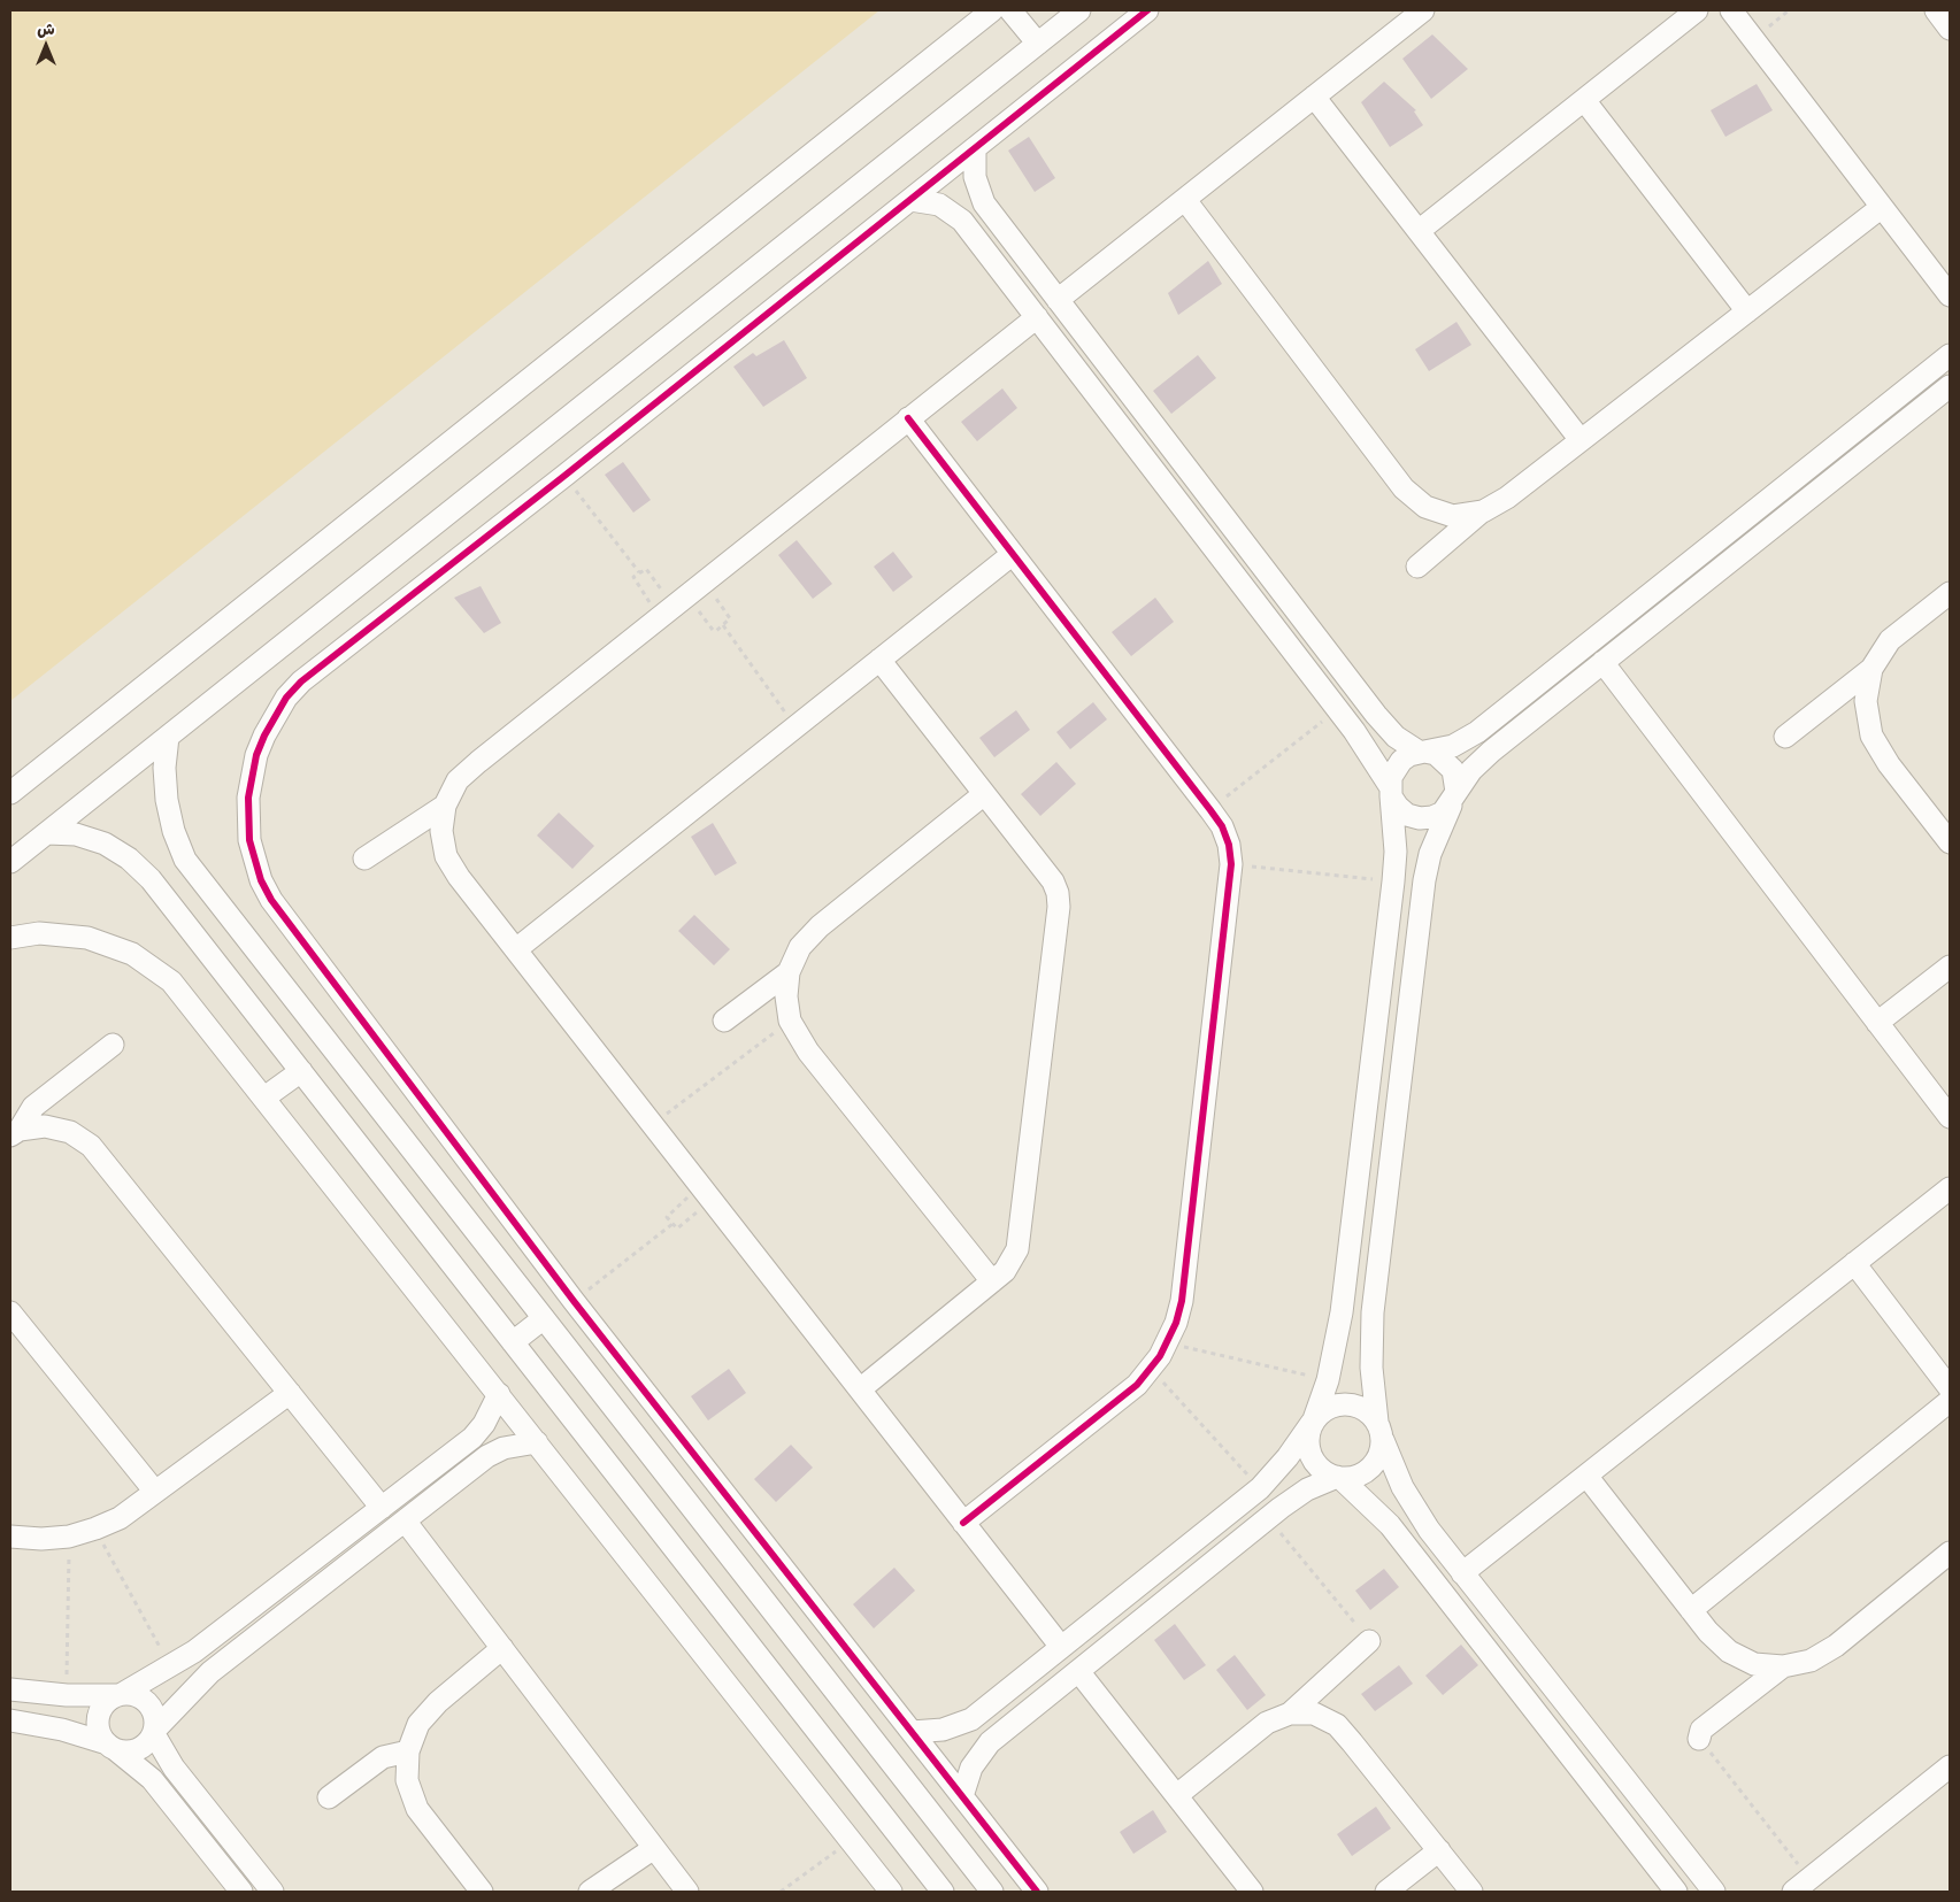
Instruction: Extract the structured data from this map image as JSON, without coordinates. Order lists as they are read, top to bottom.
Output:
{
  "north": "top"
}
